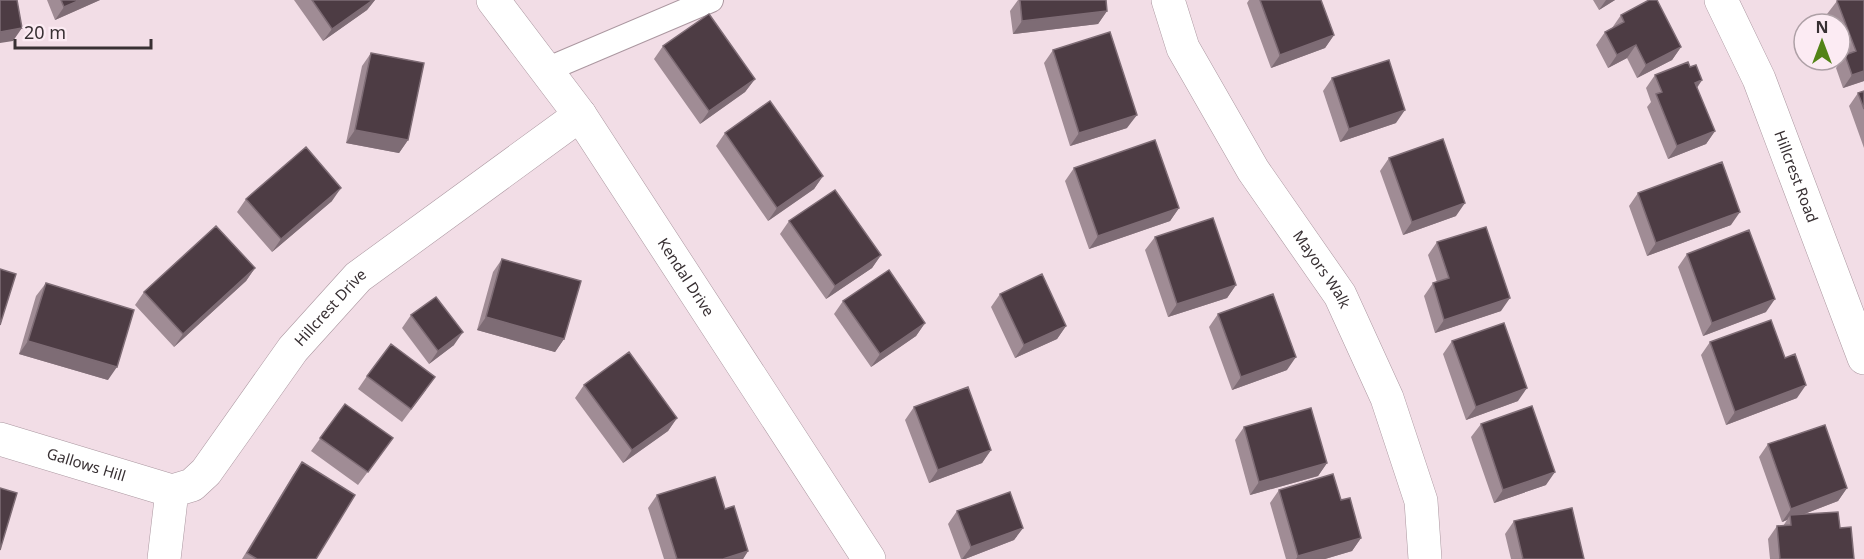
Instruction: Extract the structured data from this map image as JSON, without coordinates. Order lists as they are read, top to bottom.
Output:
{
  "streets": {
    "street": [
      "Hillcrest Road",
      "Mayors Walk",
      "Kendal Drive",
      "Hillcrest Drive",
      "Gallows Hill"
    ]
  },
  "crossings": [
    ["Kendal Drive", "Hillcrest Drive"],
    ["Hillcrest Drive", "Gallows Hill"]
  ],
  "scale_bar": "20 m",
  "north": "top"
}
